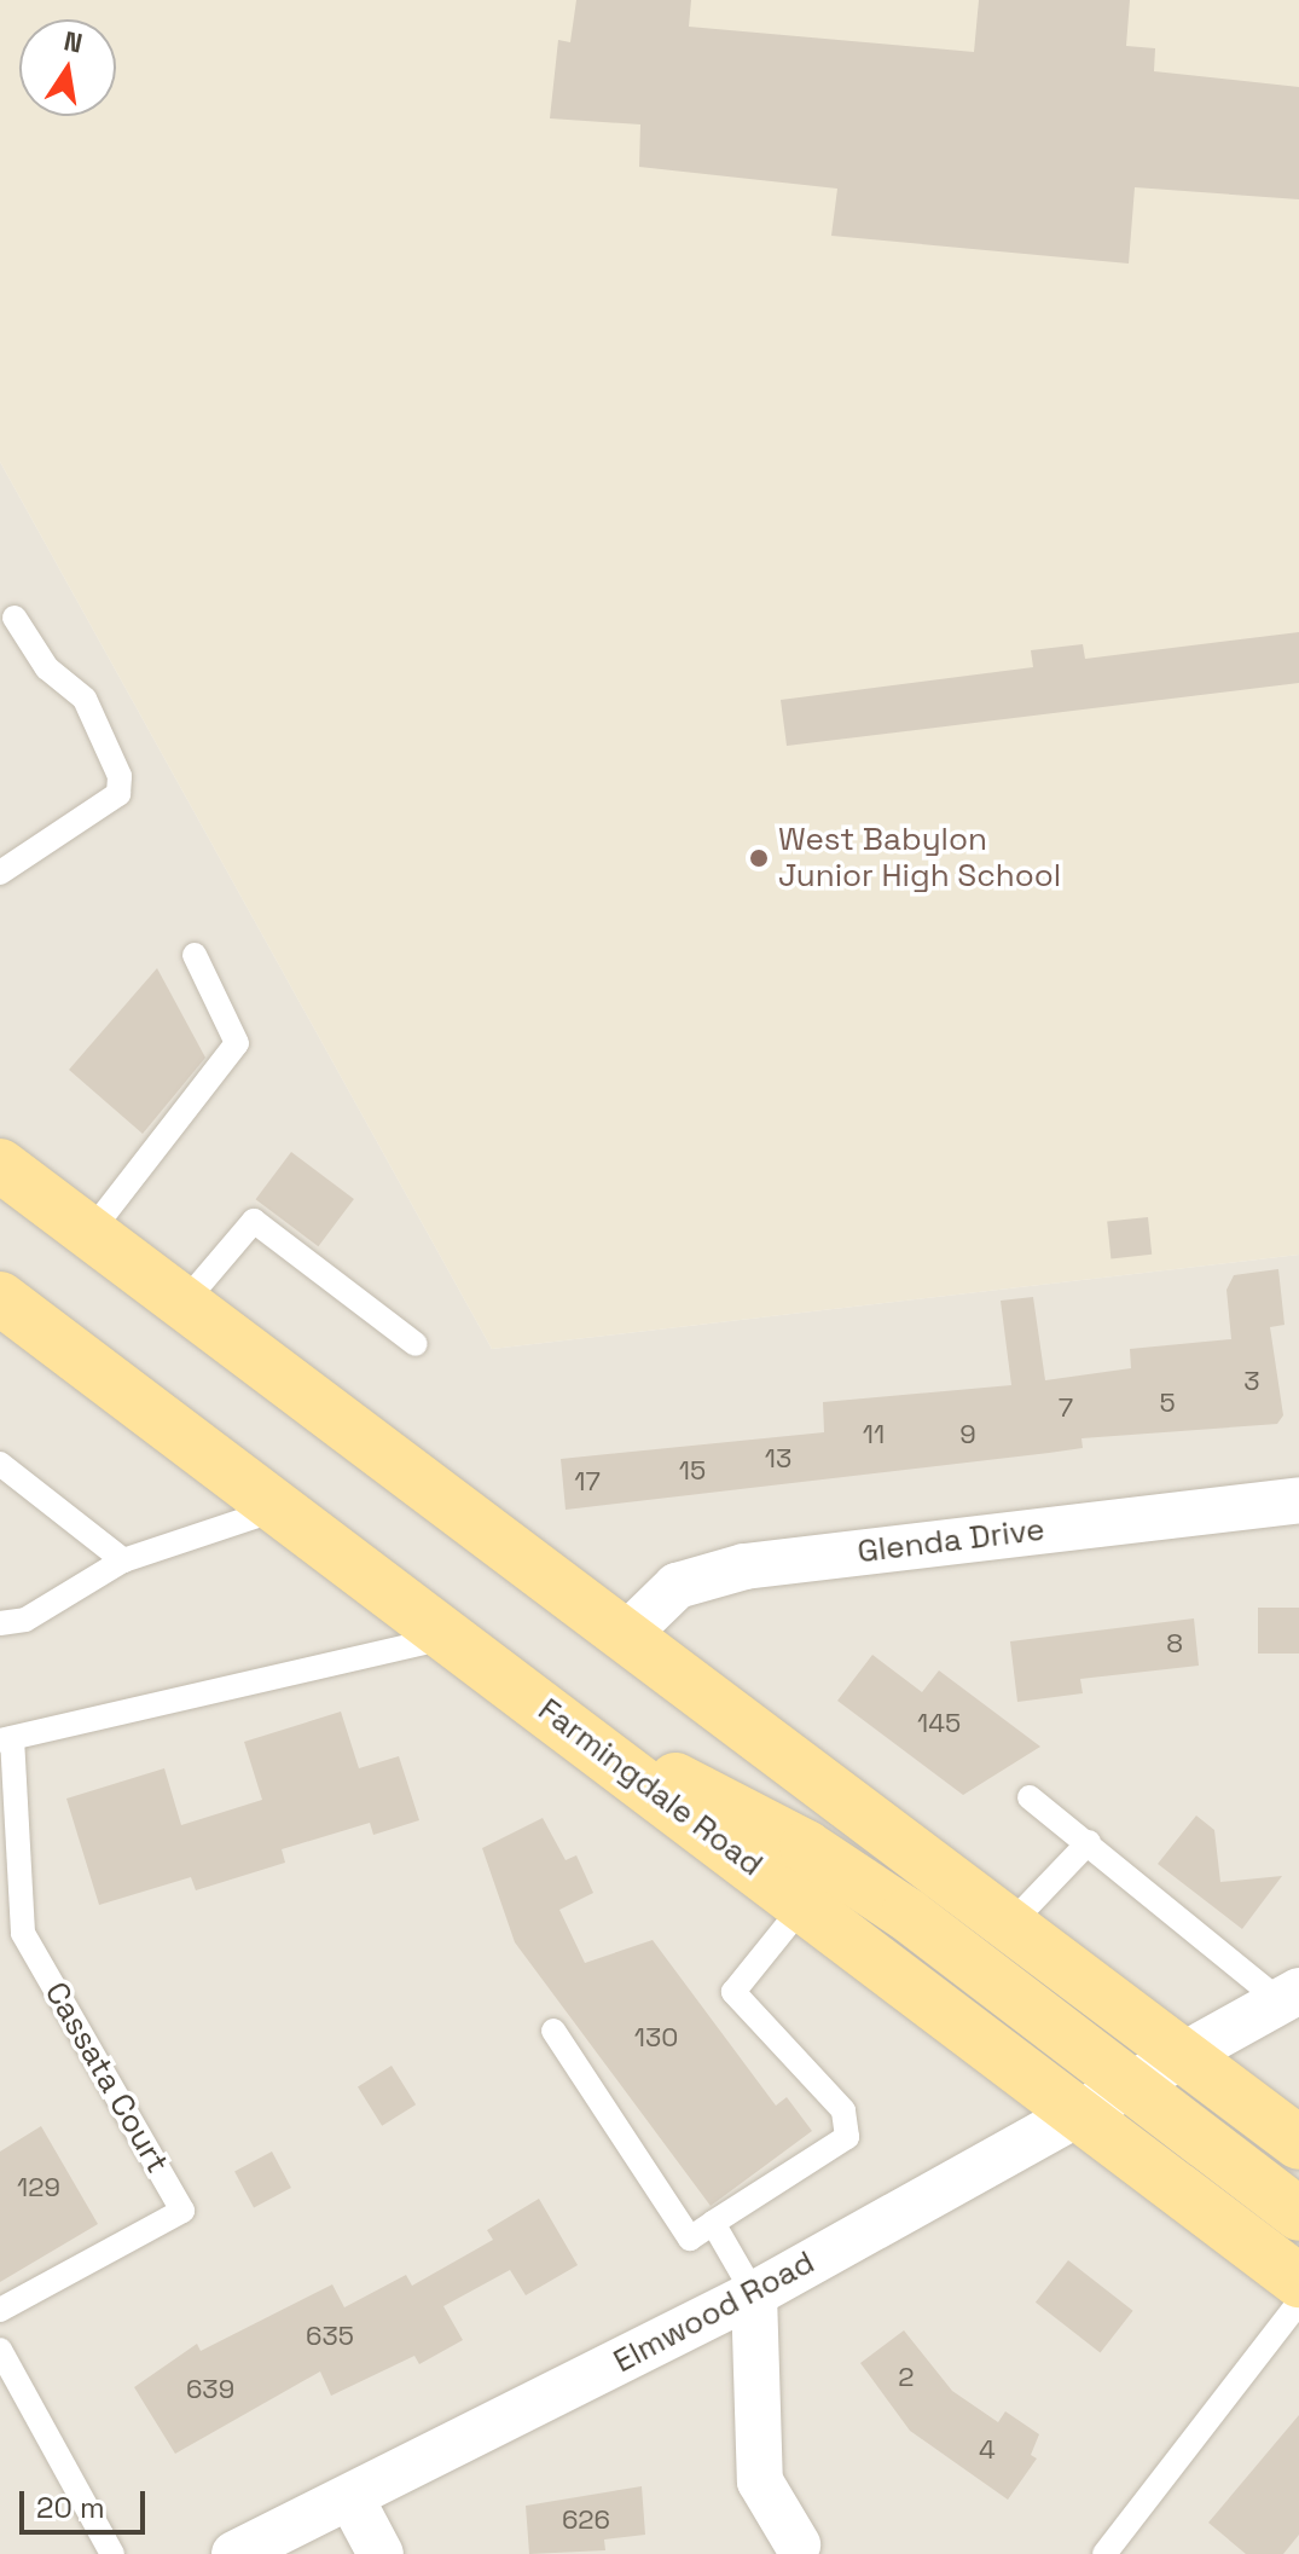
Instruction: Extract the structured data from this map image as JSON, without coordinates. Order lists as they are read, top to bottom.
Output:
{
  "streets": {
    "main road": ["Farmingdale Road"],
    "street": ["Glenda Drive", "Elmwood Road"],
    "lane": ["Cassata Court"]
  },
  "crossings": [
    ["Farmingdale Road", "Cassata Court"],
    ["Farmingdale Road", "Elmwood Road"]
  ],
  "places": ["West Babylon Junior High School"],
  "house_numbers": [
    "3",
    "5",
    "7",
    "11",
    "9",
    "13",
    "15",
    "17",
    "8",
    "145",
    "130",
    "129",
    "635",
    "2",
    "639",
    "4",
    "626"
  ],
  "scale_bar": "20 m",
  "north": "top"
}
